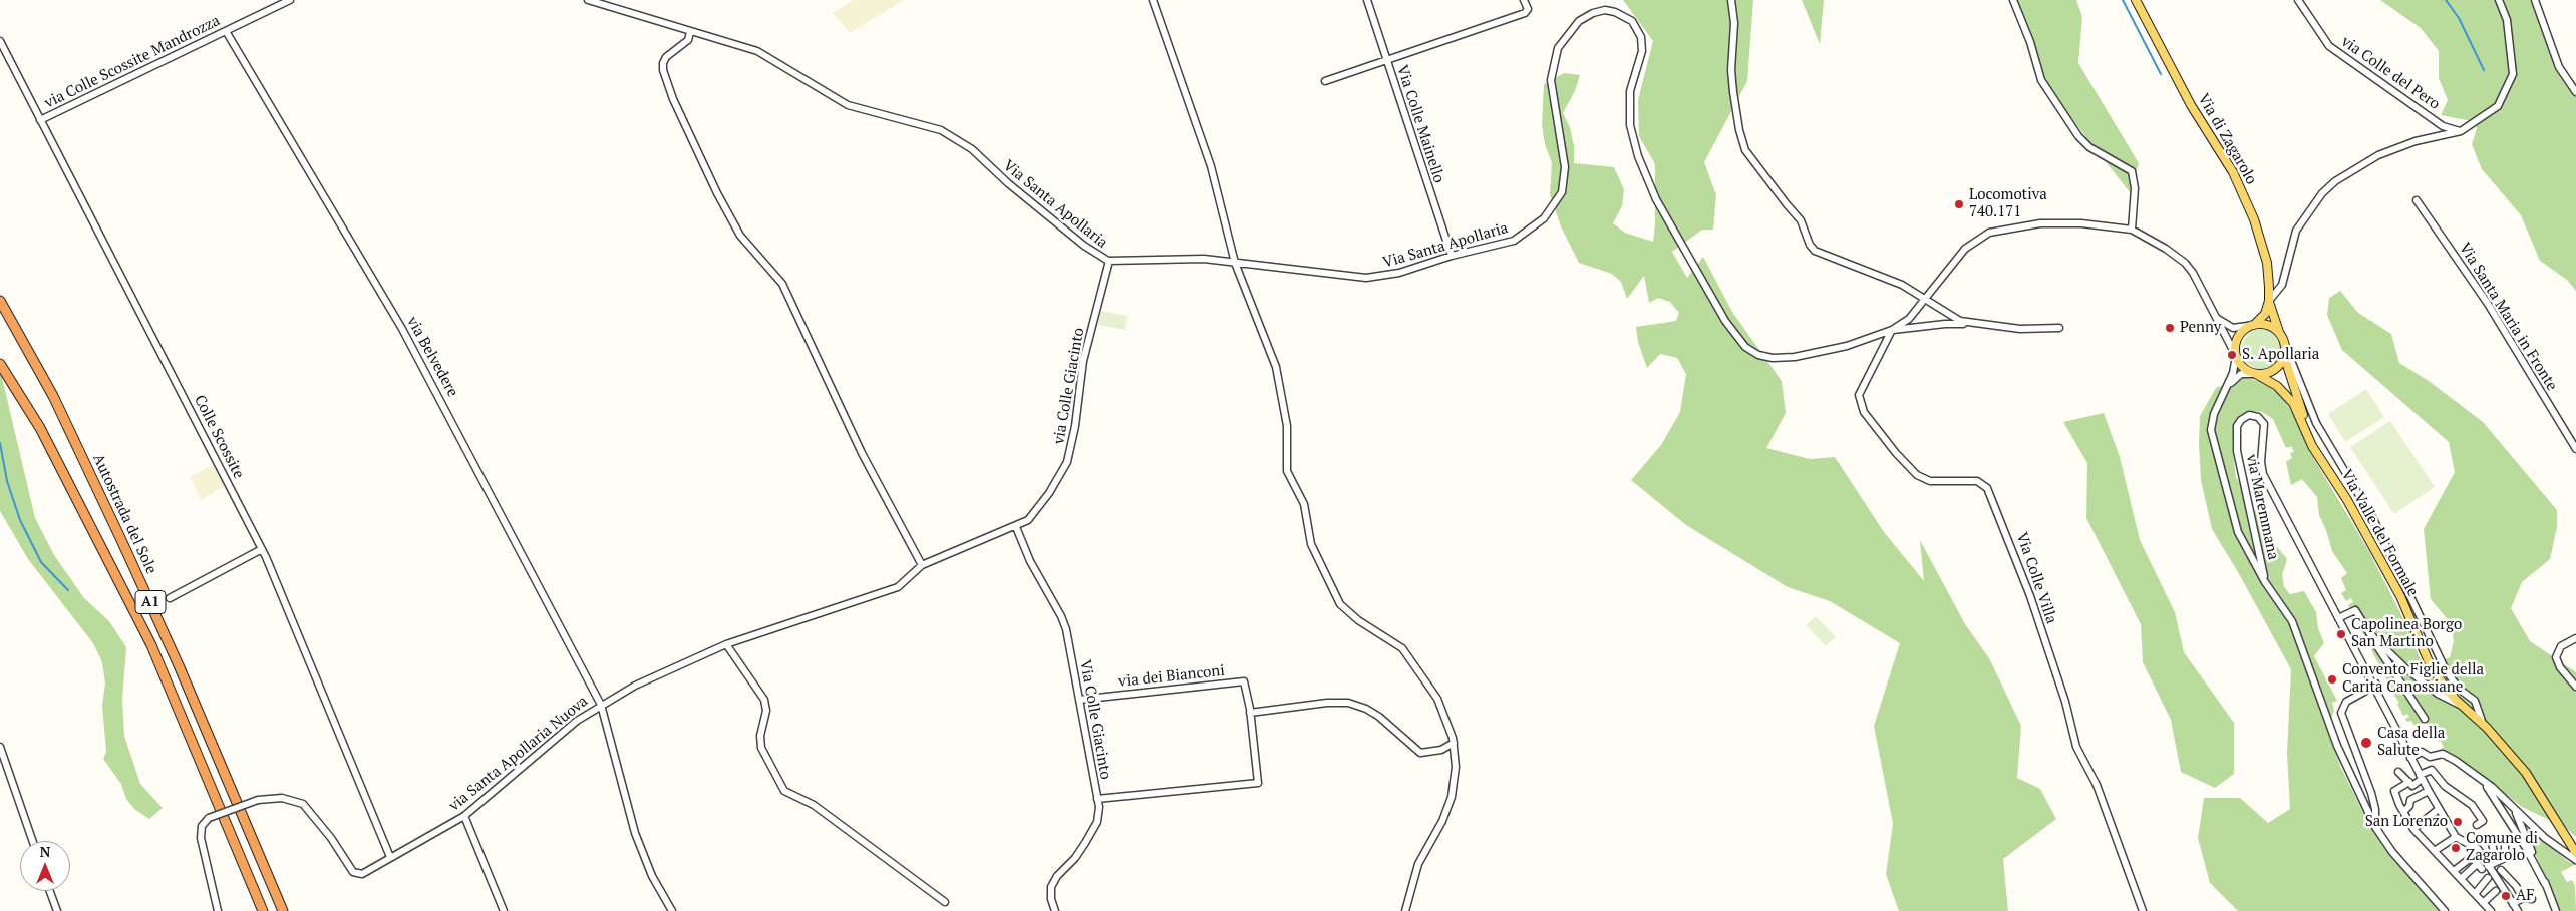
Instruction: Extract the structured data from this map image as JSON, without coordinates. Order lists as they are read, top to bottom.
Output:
{
  "streets": {
    "highway": ["Autostrada del Sole", "A1"],
    "main road": ["Via di Zagarolo", "Via Valle del Formale"],
    "street": [
      "via Colle Scossite Mandrozza",
      "via Colle del Pero",
      "Via Colle Mainello",
      "Via Santa Apollaria",
      "Via Santa Maria in Fronte",
      "via Belvedere",
      "via Colle Giacinto",
      "Colle Scossite",
      "via Maremmana",
      "Via Colle Villa",
      "via dei Bianconi",
      "Via Colle Giacinto",
      "via Santa Apollaria Nuova"
    ]
  },
  "crossings": [
    ["via Colle Scossite Mandrozza", "via Belvedere"],
    ["via Colle Scossite Mandrozza", "Colle Scossite"],
    ["Via Colle Mainello", "Via Santa Apollaria"],
    ["Via di Zagarolo", "Via Santa Apollaria"],
    ["Via di Zagarolo", "Via Valle del Formale"],
    ["Via Santa Apollaria", "via Colle Giacinto"],
    ["Via Santa Apollaria", "Via Valle del Formale"],
    ["Via Santa Apollaria", "Via Colle Villa"],
    ["via Belvedere", "via Santa Apollaria Nuova"],
    ["via Colle Giacinto", "Via Colle Giacinto"],
    ["via Colle Giacinto", "via Santa Apollaria Nuova"],
    ["Colle Scossite", "via Santa Apollaria Nuova"],
    ["via dei Bianconi", "Via Colle Giacinto"],
    ["Via Colle Giacinto", "via Santa Apollaria Nuova"]
  ],
  "places": [
    "Locomotiva 740.171",
    "Penny",
    "S. Apollaria",
    "Capolinea Borgo San Martino",
    "Convento Figlie della Carità Canossiane",
    "Casa della Salute",
    "San Lorenzo",
    "Comune di Zagarolo",
    "AF"
  ],
  "north": "top"
}
